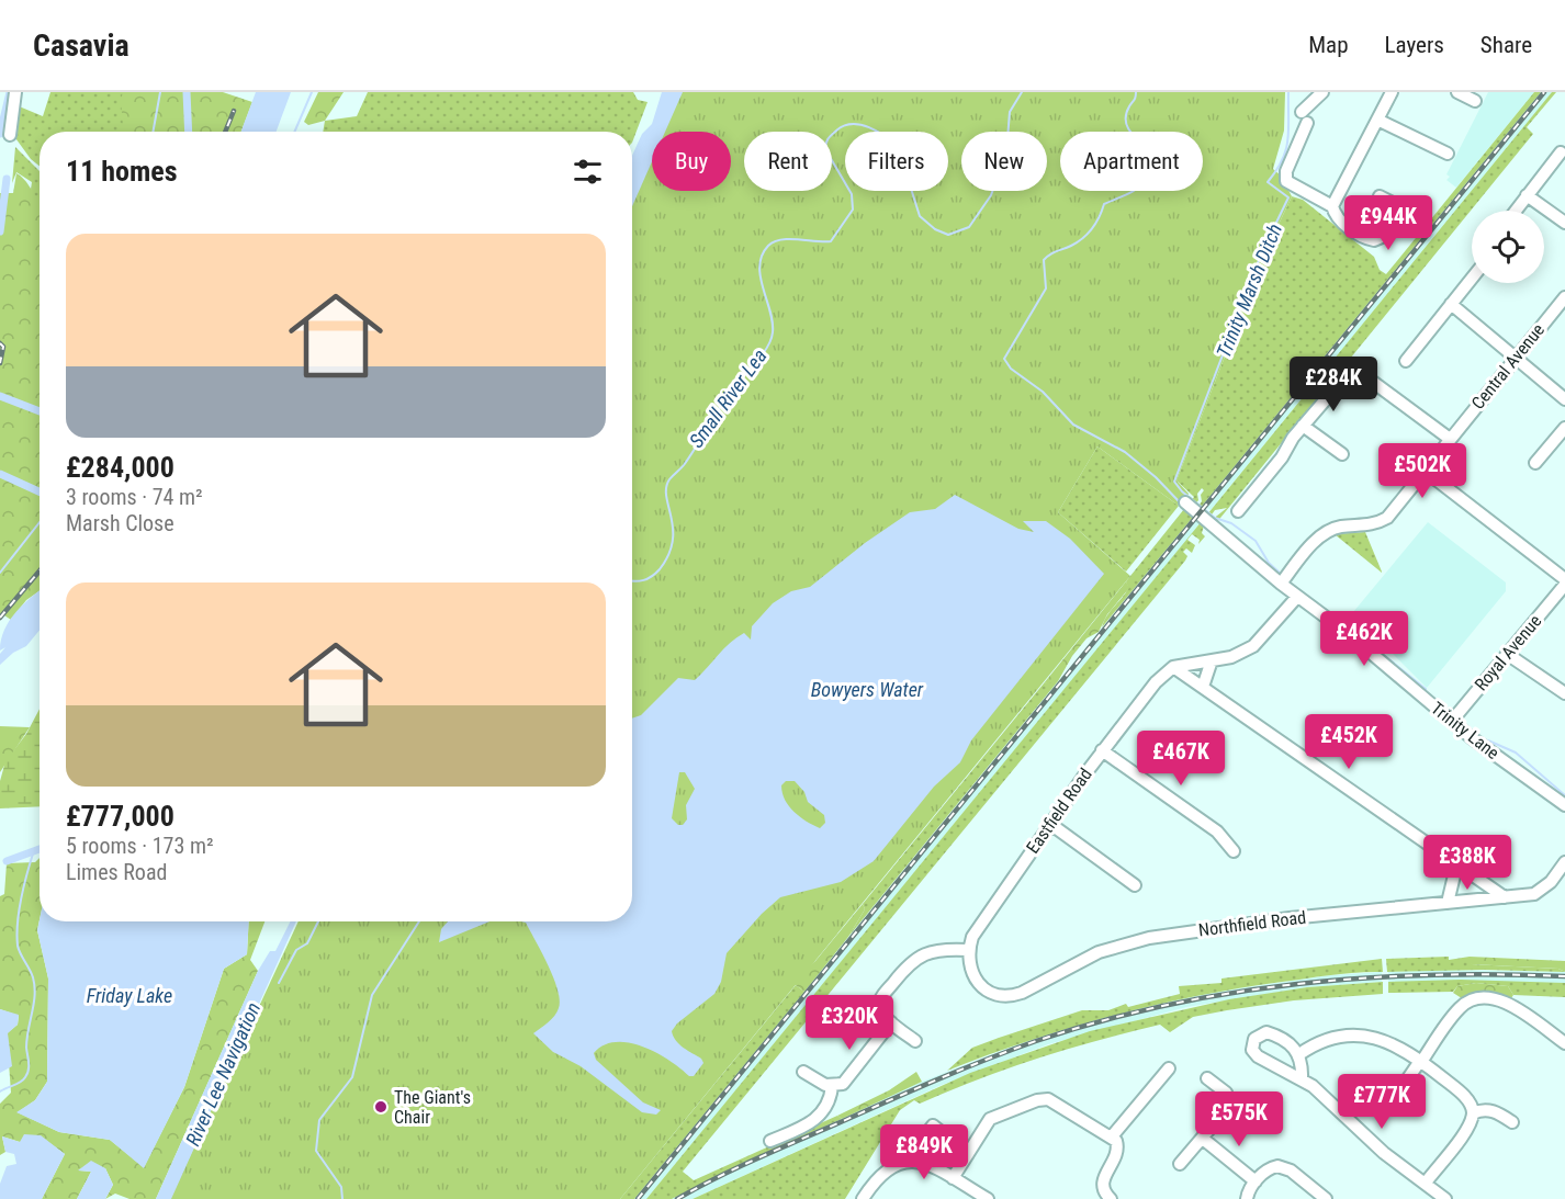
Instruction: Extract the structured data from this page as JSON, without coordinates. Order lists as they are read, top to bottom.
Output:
{
  "streets": {
    "street": [
      "Central Avenue",
      "Royal Avenue",
      "Trinity Lane",
      "Eastfield Road",
      "Northfield Road"
    ]
  },
  "crossings": [
    ["Central Avenue", "Trinity Lane"],
    ["Royal Avenue", "Trinity Lane"],
    ["Eastfield Road", "Northfield Road"]
  ],
  "water": [
    "Trinity Marsh Ditch",
    "Small River Lea",
    "Bowyers Water",
    "Friday Lake",
    "River Lee Navigation"
  ],
  "places": ["The Giant's Chair"],
  "page": {
    "header": "Casavia",
    "nav": ["Map", "Layers", "Share"],
    "chip": [
      "Buy",
      "Rent",
      "Filters",
      "New",
      "Apartment"
    ],
    "heading": "11 homes",
    "price": [
      "£944K",
      "£284K",
      "£502K",
      "£462K",
      "£452K",
      "£467K",
      "£388K",
      "£320K",
      "£777K",
      "£575K",
      "£849K"
    ],
    "list": [
      {
        "name": "£284,000",
        "note": "3 rooms · 74 m² · Marsh Close"
      },
      {
        "name": "£777,000",
        "note": "5 rooms · 173 m² · Limes Road"
      }
    ]
  }
}
